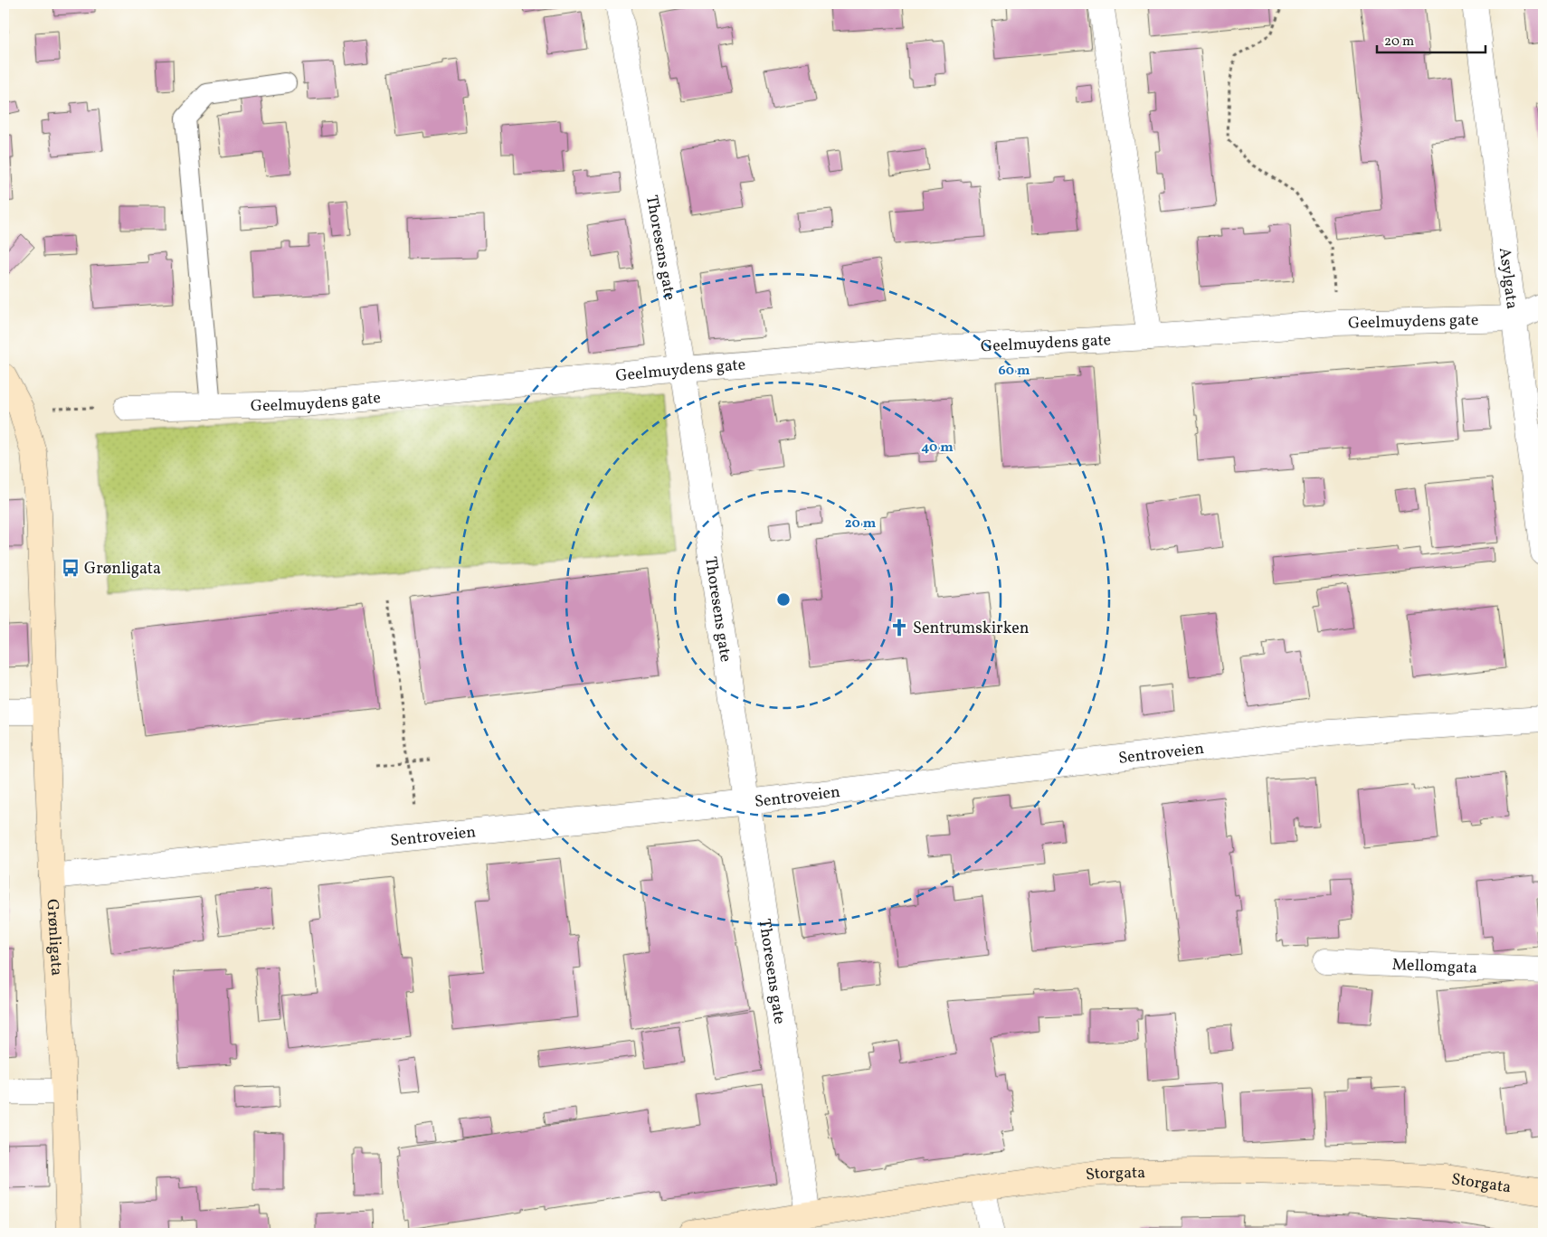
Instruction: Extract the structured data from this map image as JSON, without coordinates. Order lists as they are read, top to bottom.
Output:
{
  "streets": {
    "main road": ["Grønligata", "Storgata"],
    "street": [
      "Thoresens gate",
      "Asylgata",
      "Geelmuydens gate",
      "Sentroveien",
      "Mellomgata"
    ]
  },
  "crossings": [
    ["Thoresens gate", "Geelmuydens gate"],
    ["Thoresens gate", "Sentroveien"],
    ["Thoresens gate", "Storgata"],
    ["Asylgata", "Geelmuydens gate"],
    ["Sentroveien", "Grønligata"]
  ],
  "places": {
    "bus stop": ["Grønligata"],
    "church": ["Sentrumskirken"]
  },
  "scale_bar": "20 m",
  "rings": ["60 m", "40 m", "20 m"]
}
